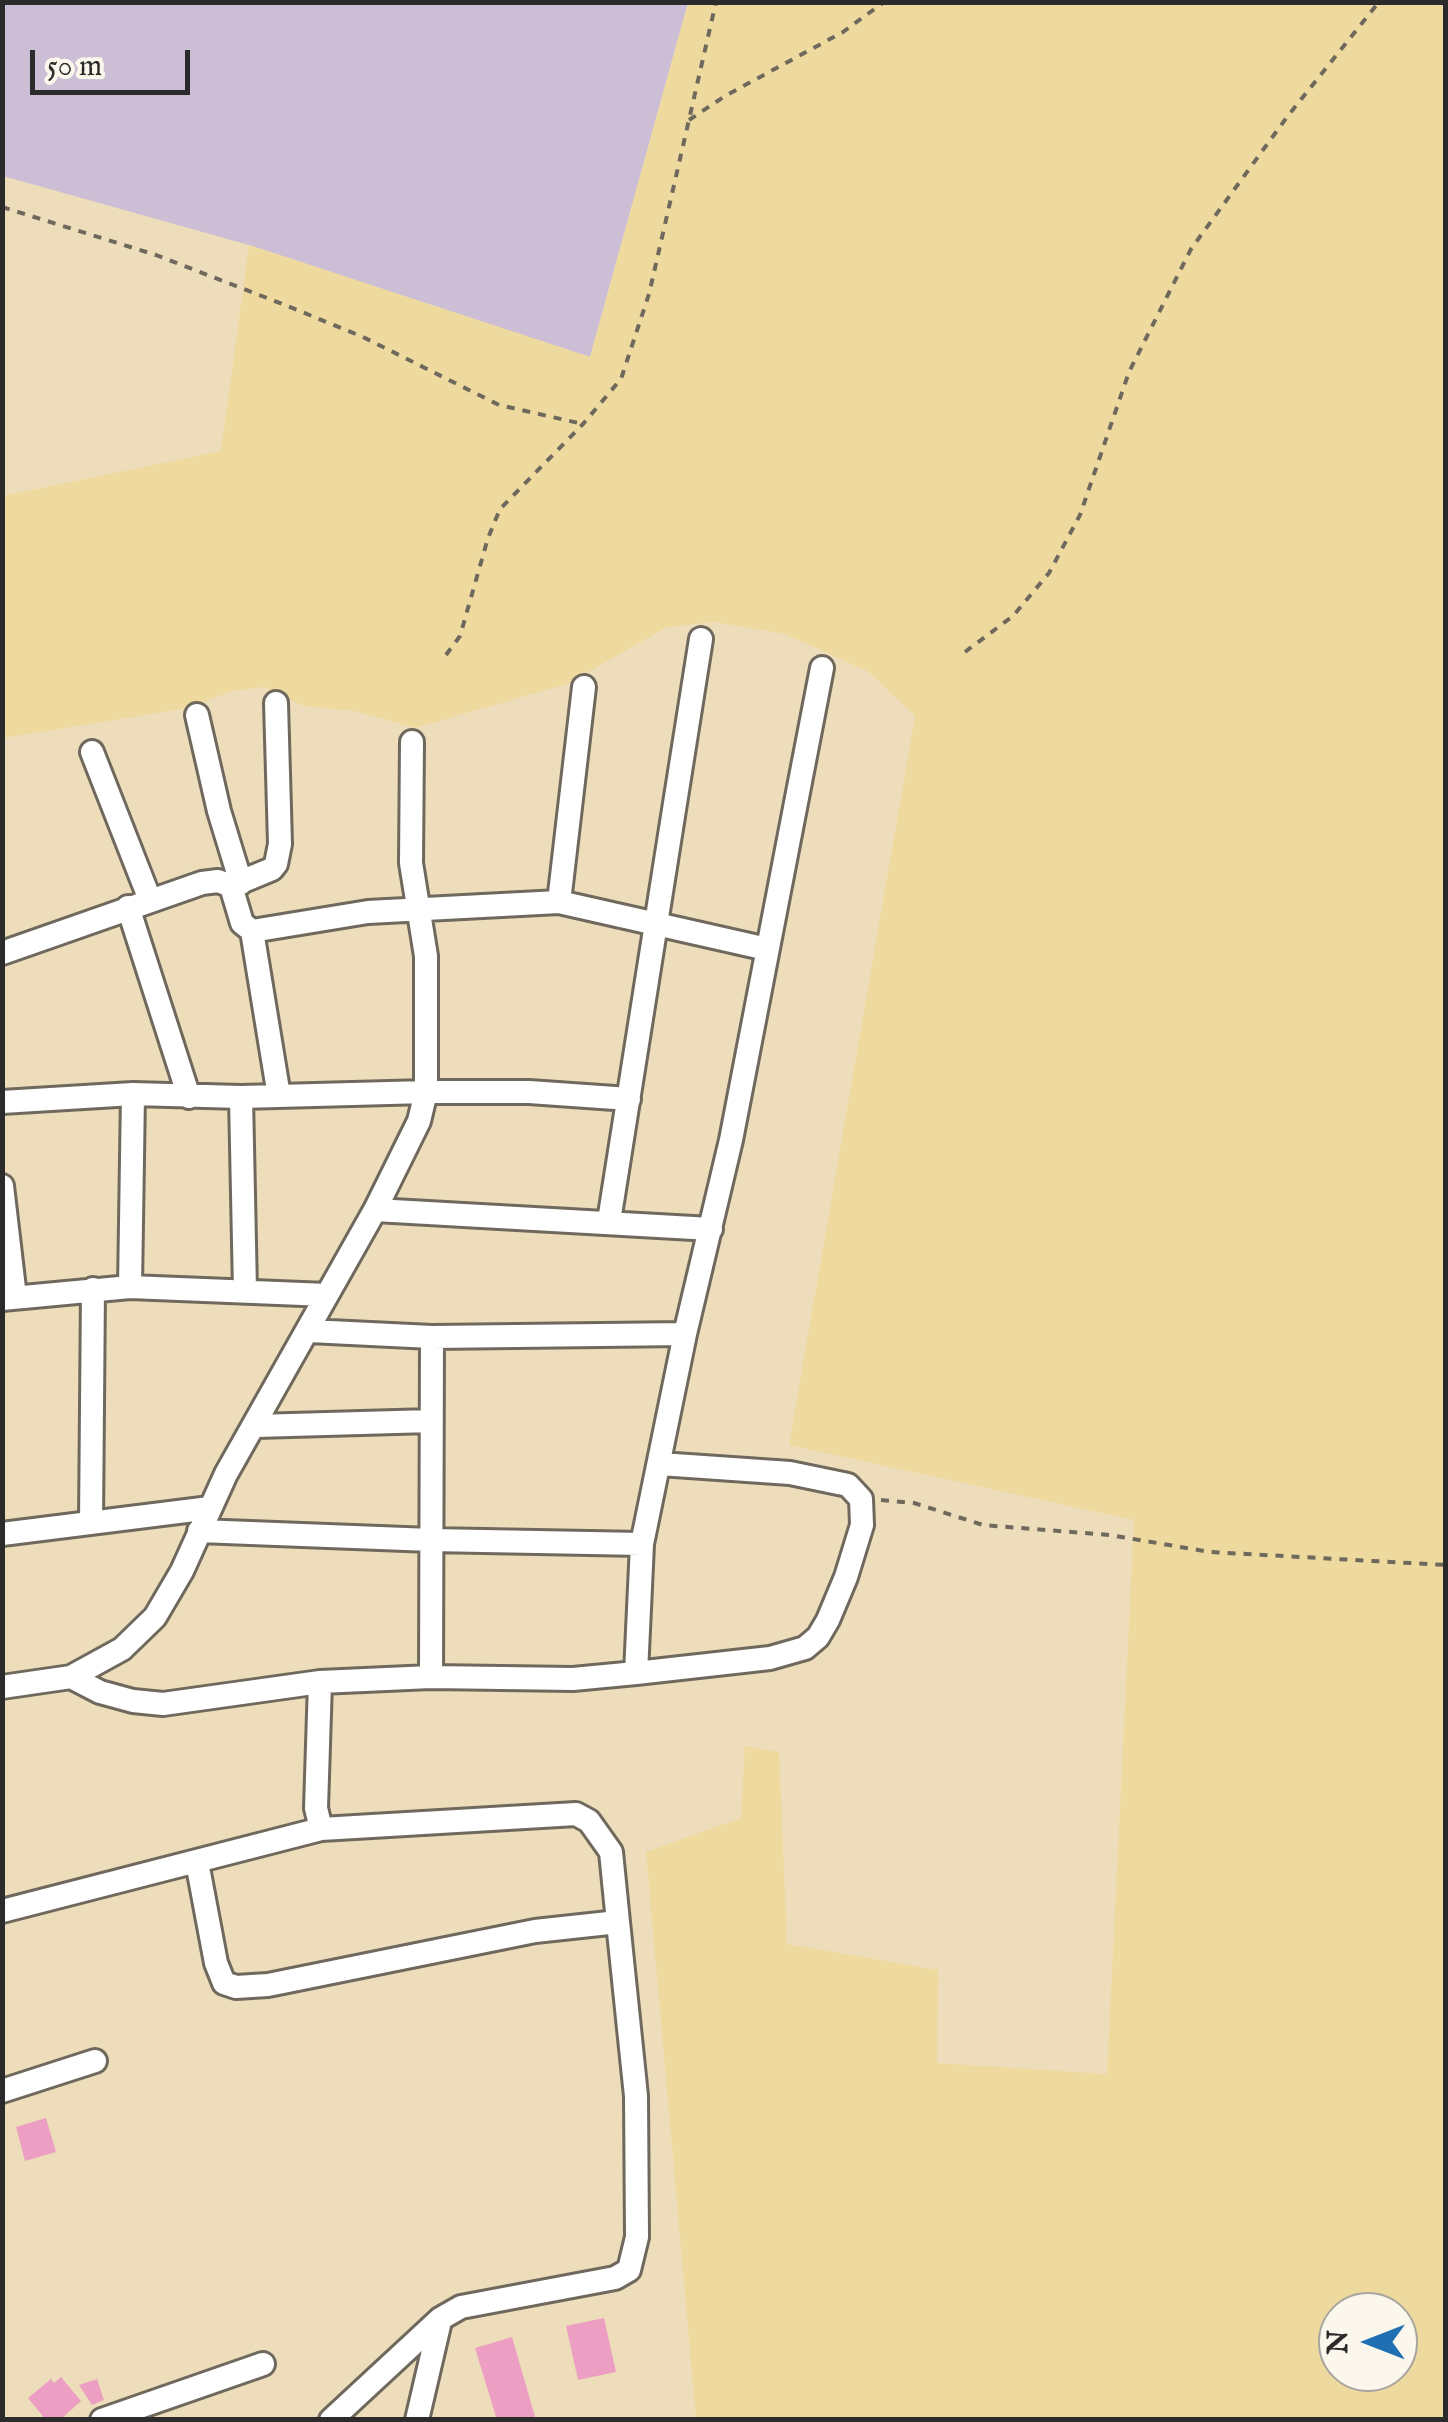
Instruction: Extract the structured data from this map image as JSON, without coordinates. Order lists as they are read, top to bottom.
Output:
{
  "scale_bar": "50 m",
  "north": "left"
}
